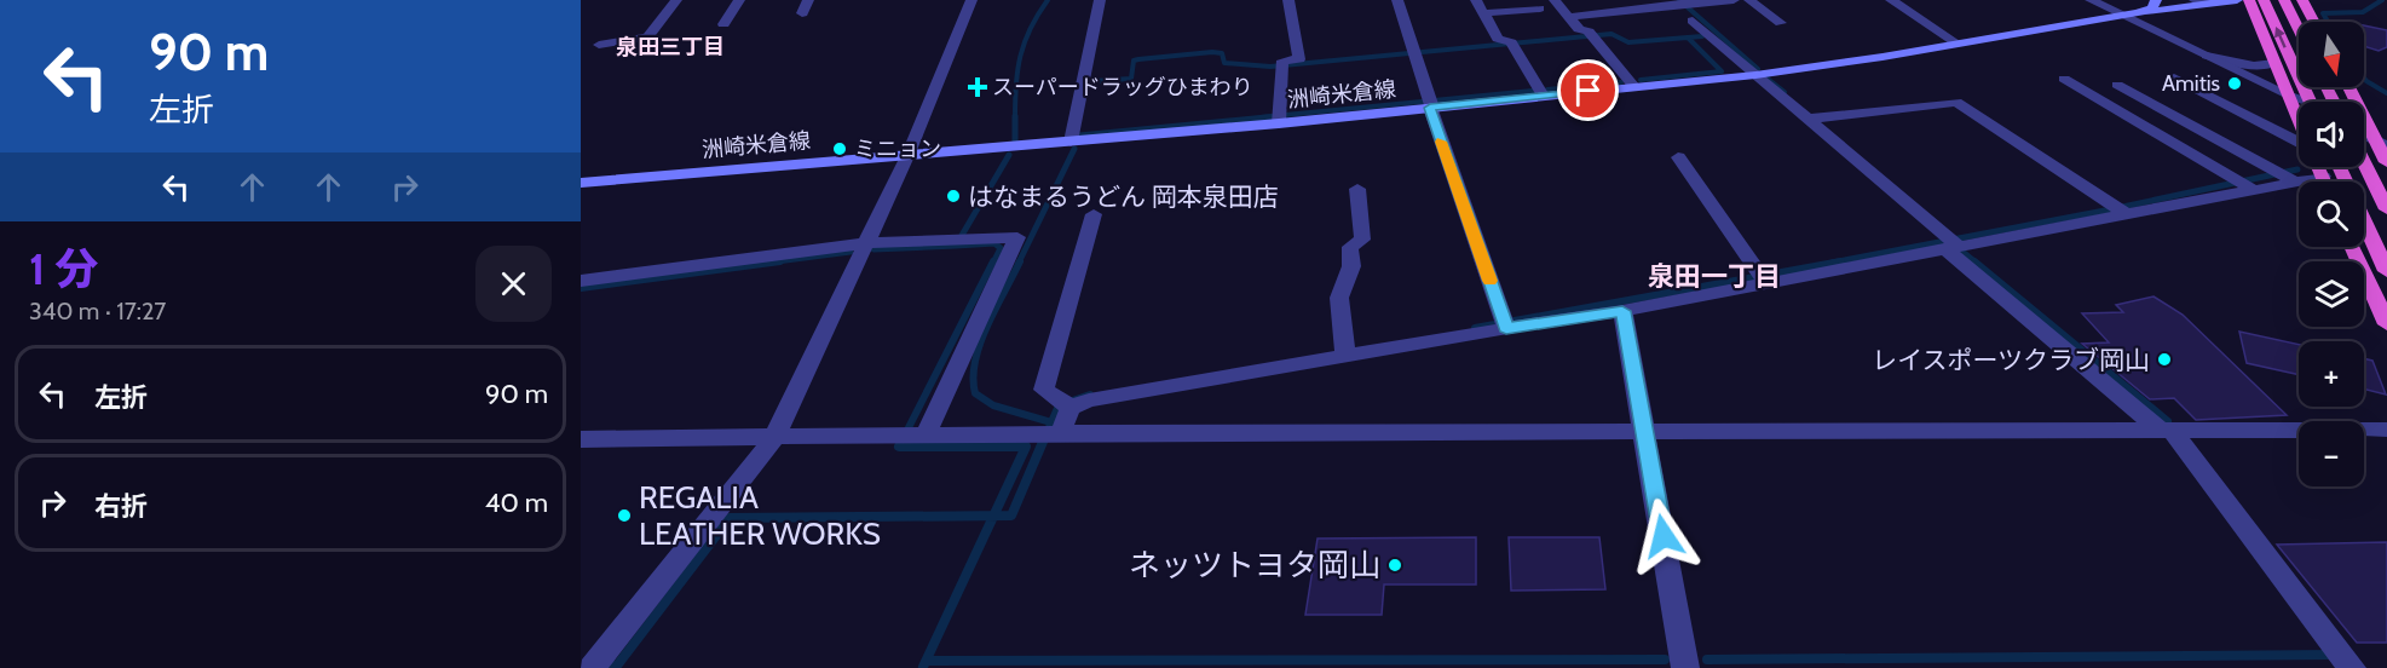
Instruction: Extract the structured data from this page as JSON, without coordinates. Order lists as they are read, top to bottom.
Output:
{
  "streets": {
    "main road": ["洲崎米倉線"]
  },
  "districts": ["泉田三丁目", "泉田一丁目"],
  "places": {
    "other": [
      "Amitis",
      "ミニョン",
      "はなまるうどん 岡本泉田店",
      "レイスポーツクラブ岡山",
      "REGALIA LEATHER WORKS",
      "ネッツトヨタ岡山"
    ],
    "health": ["スーパードラッグひまわり"]
  },
  "north": "bottom",
  "page": {
    "turn": ["90 m", "左折"],
    "map_buttons": ["+", "−"],
    "heading": ["1 分", "340 m · 17:27"],
    "list": [
      {
        "name": "左折",
        "value": "90 m"
      },
      {
        "name": "右折",
        "value": "40 m"
      }
    ]
  }
}
